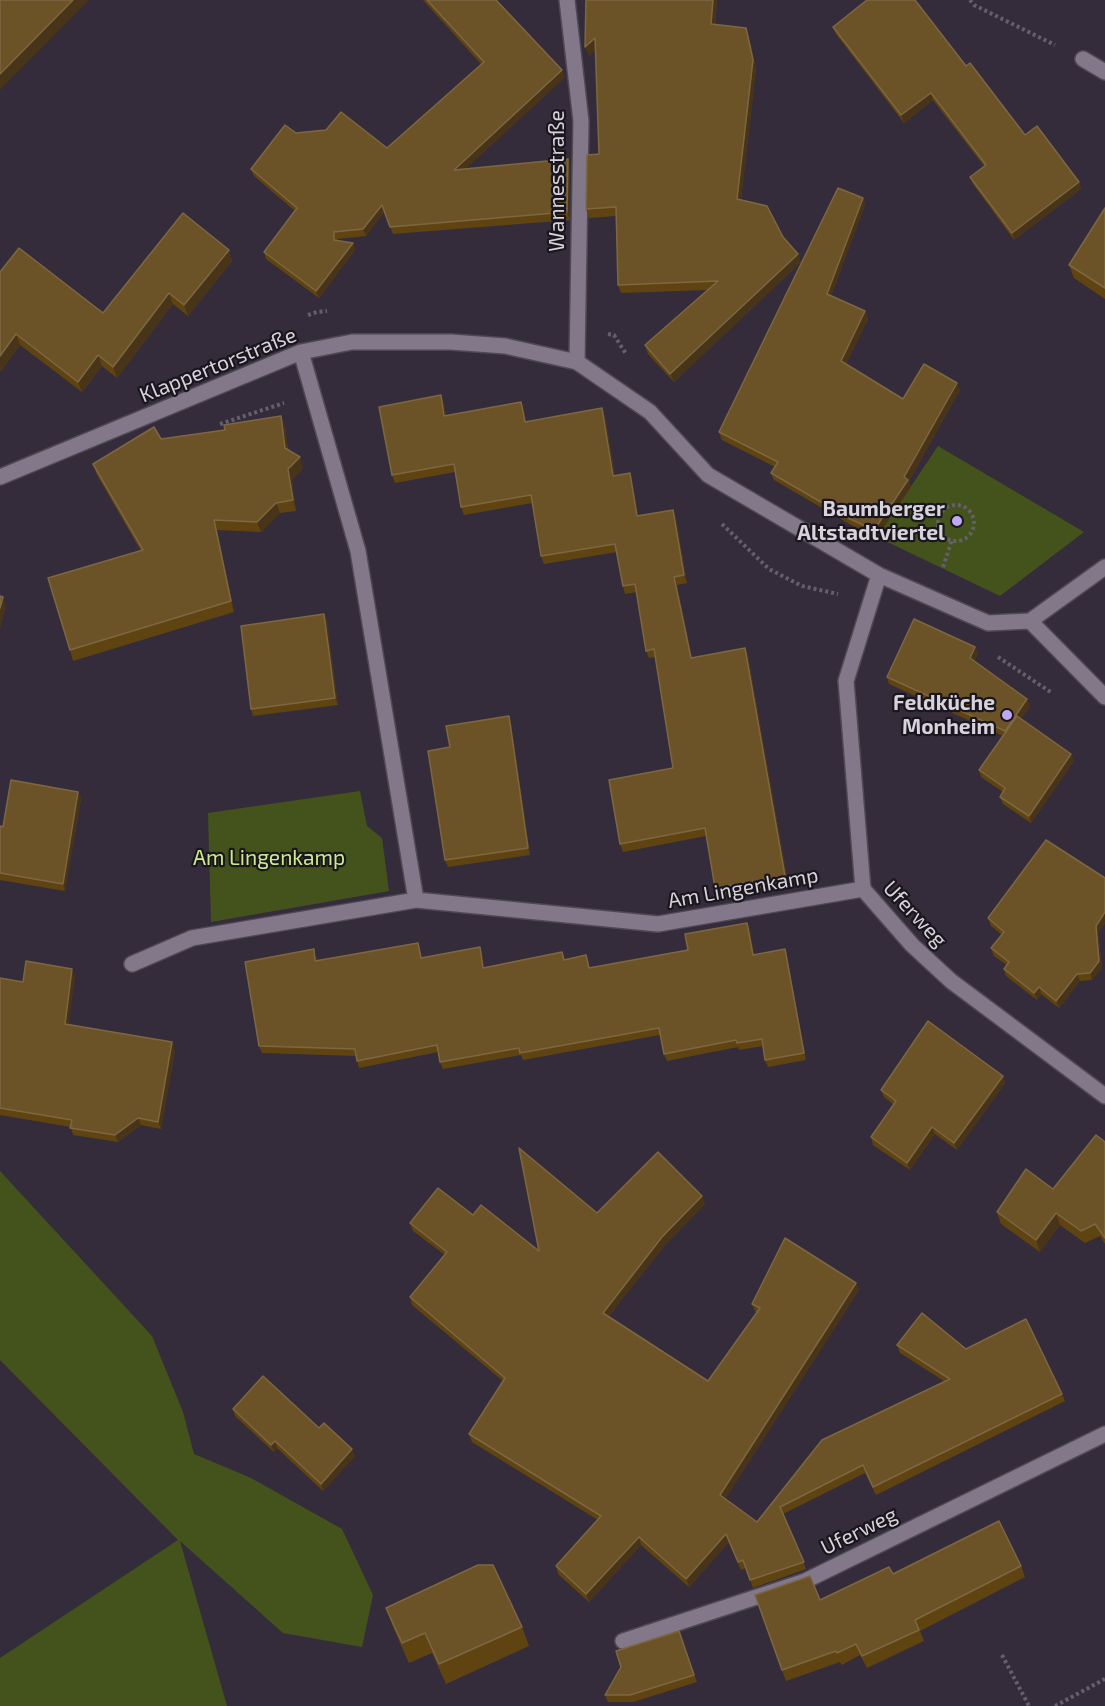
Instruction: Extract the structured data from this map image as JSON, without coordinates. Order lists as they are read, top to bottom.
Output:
{
  "streets": {
    "street": [
      "Wannesstraße",
      "Klappertorstraße",
      "Am Lingenkamp",
      "Uferweg"
    ]
  },
  "crossings": [
    ["Wannesstraße", "Klappertorstraße"],
    ["Klappertorstraße", "Uferweg"],
    ["Am Lingenkamp", "Uferweg"]
  ],
  "parks": ["Am Lingenkamp"],
  "places": ["Baumberger Altstadtviertel", "Feldküche Monheim"]
}
